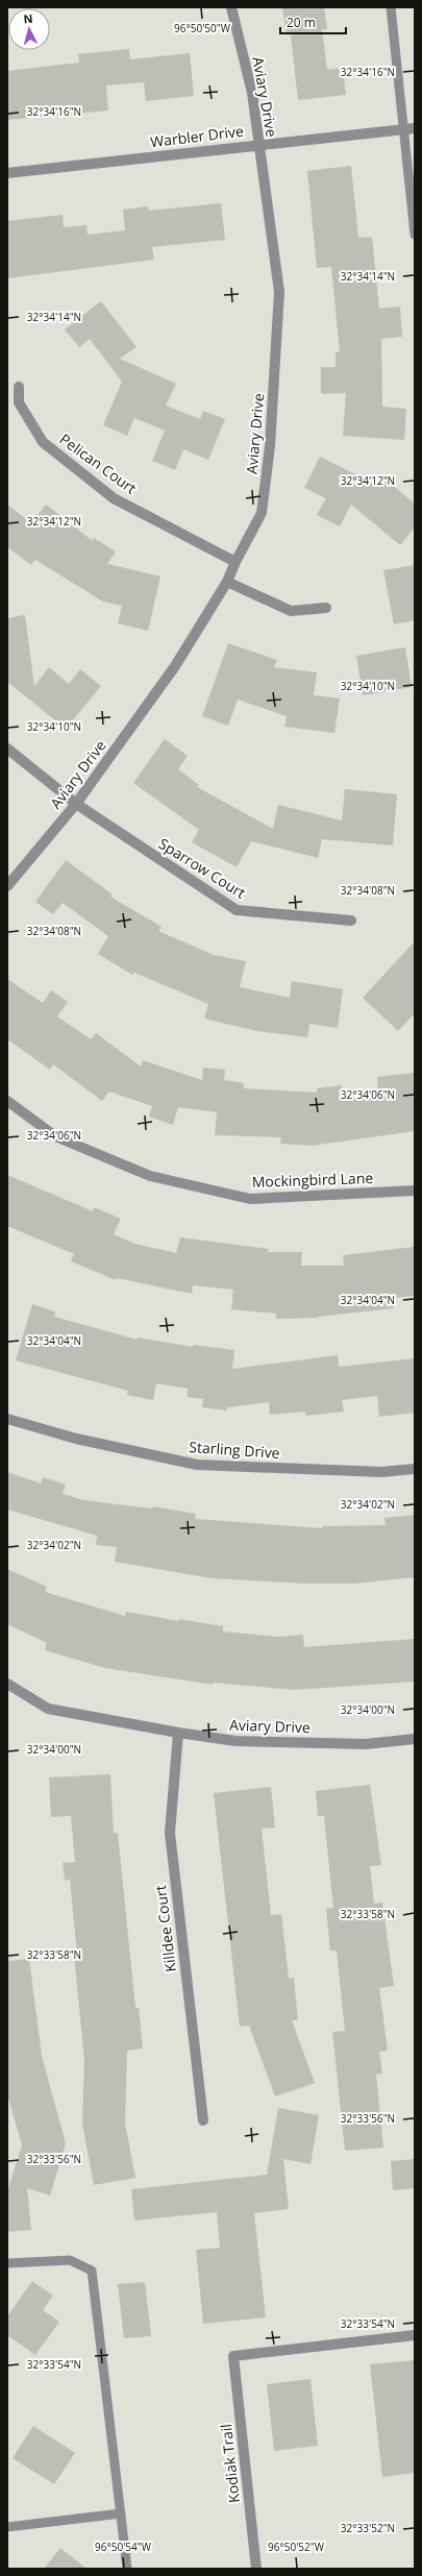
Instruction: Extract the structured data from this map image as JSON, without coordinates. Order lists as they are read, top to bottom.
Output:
{
  "streets": {
    "street": [
      "Aviary Drive",
      "Warbler Drive",
      "Pelican Court",
      "Sparrow Court",
      "Mockingbird Lane",
      "Starling Drive",
      "Killdee Court",
      "Kodiak Trail"
    ]
  },
  "crossings": [
    ["Aviary Drive", "Warbler Drive"],
    ["Aviary Drive", "Pelican Court"],
    ["Aviary Drive", "Sparrow Court"],
    ["Aviary Drive", "Killdee Court"]
  ],
  "scale_bar": "20 m",
  "north": "top",
  "coordinates": [
    "96°50'50\"W",
    "32°34'16\"N",
    "32°34'14\"N",
    "32°34'12\"N",
    "32°34'10\"N",
    "32°34'08\"N",
    "32°34'06\"N",
    "32°34'04\"N",
    "32°34'02\"N",
    "32°34'00\"N",
    "32°33'58\"N",
    "32°33'56\"N",
    "32°33'54\"N",
    "32°33'52\"N",
    "96°50'54\"W",
    "96°50'52\"W"
  ]
}
